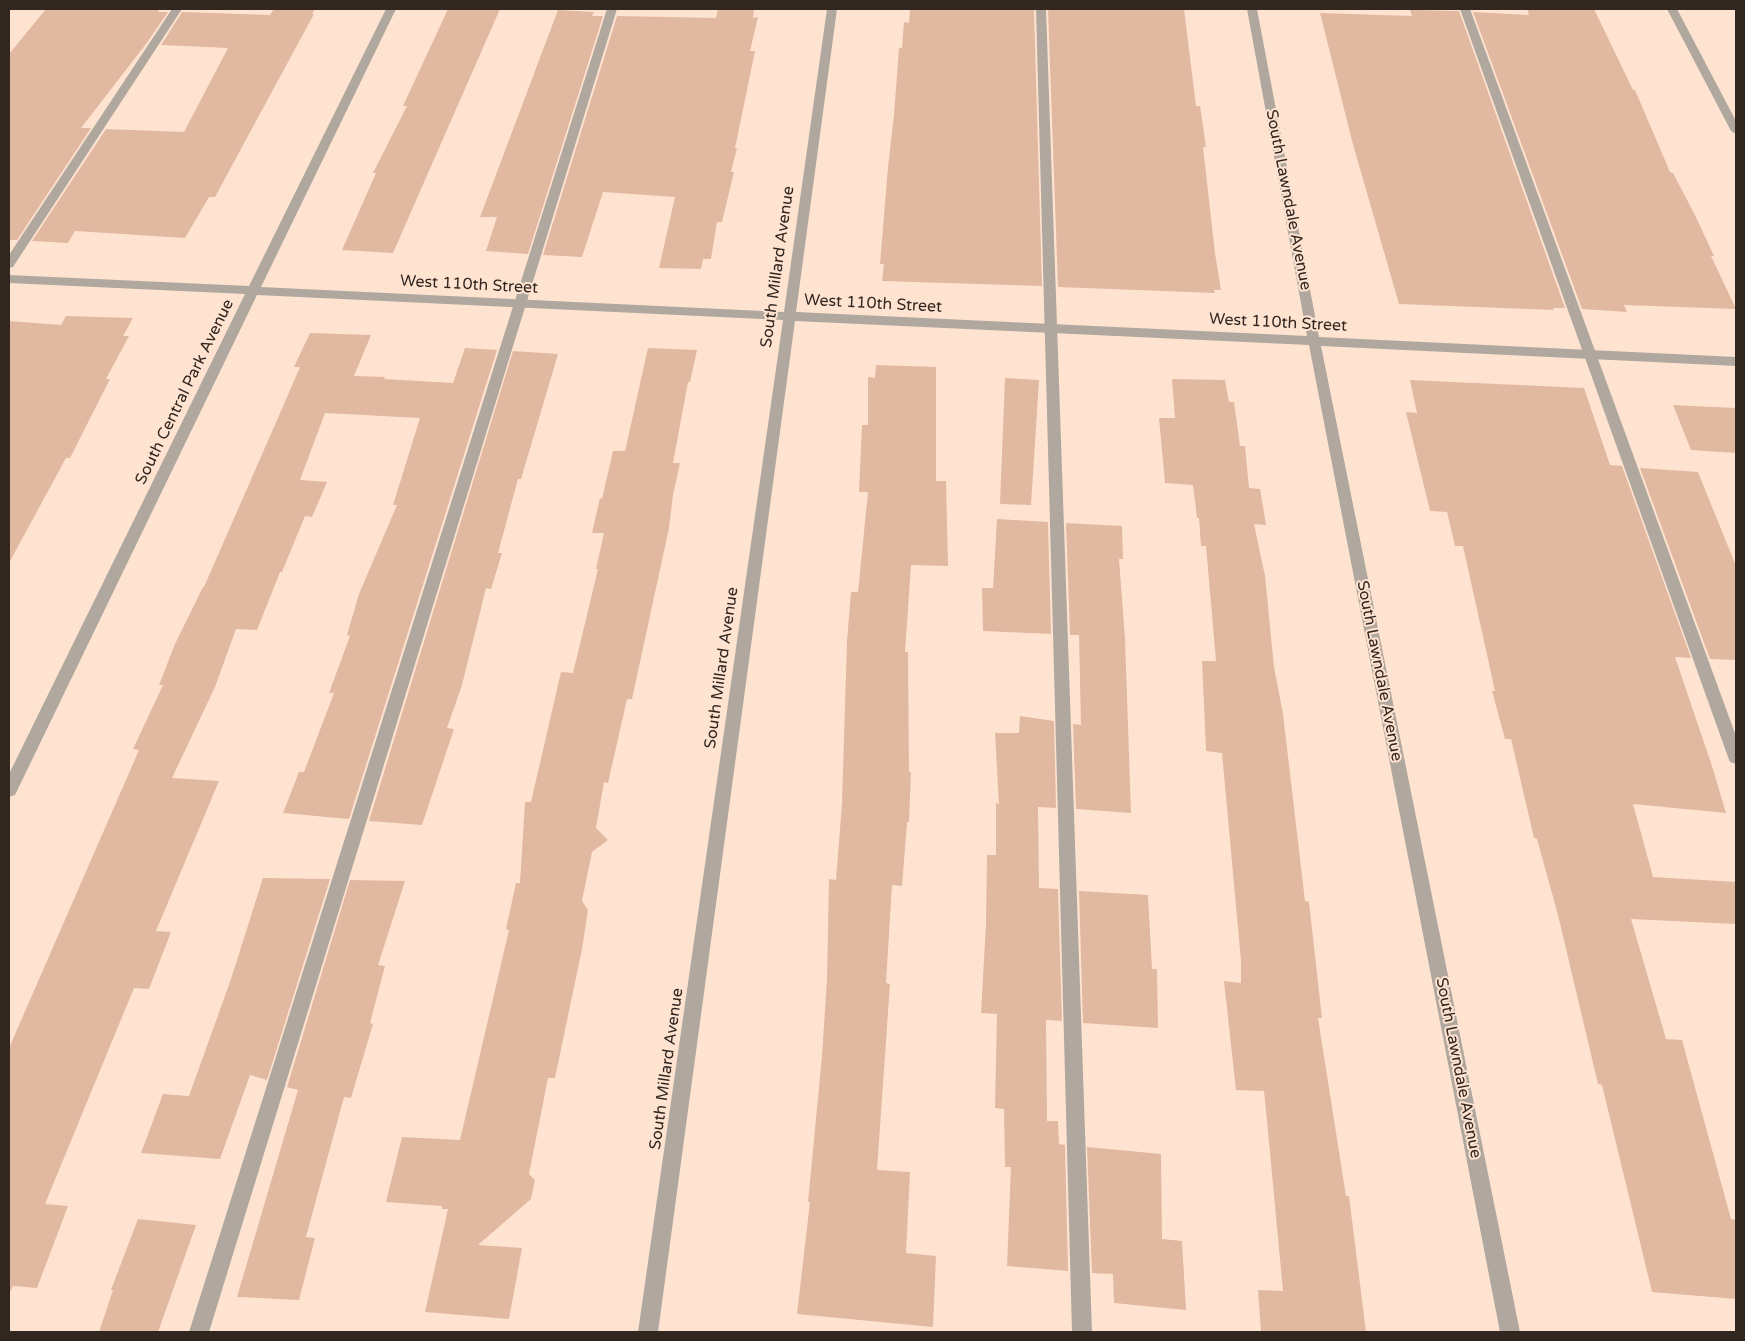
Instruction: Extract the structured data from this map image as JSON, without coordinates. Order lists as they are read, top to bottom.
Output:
{
  "streets": {
    "street": [
      "South Lawndale Avenue",
      "South Millard Avenue",
      "West 110th Street",
      "South Central Park Avenue"
    ]
  },
  "crossings": [
    ["South Lawndale Avenue", "West 110th Street"],
    ["South Millard Avenue", "West 110th Street"],
    ["West 110th Street", "South Central Park Avenue"]
  ]
}
